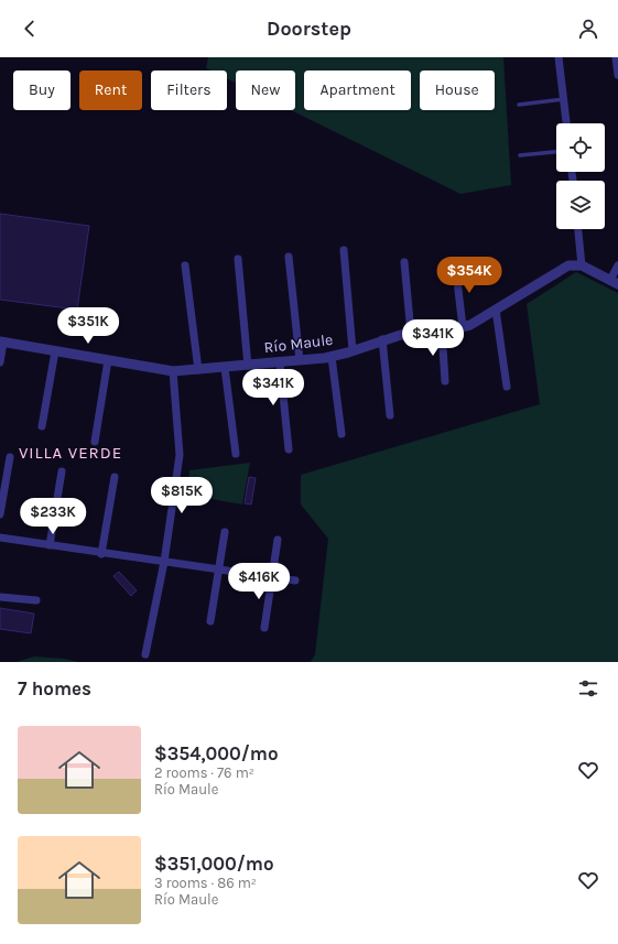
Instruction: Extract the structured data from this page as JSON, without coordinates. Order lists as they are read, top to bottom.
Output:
{
  "streets": {
    "street": ["Río Maule"]
  },
  "districts": ["VILLA VERDE"],
  "page": {
    "header": "Doorstep",
    "chip": [
      "Buy",
      "Rent",
      "Filters",
      "New",
      "Apartment",
      "House"
    ],
    "price": [
      "$354K",
      "$351K",
      "$341K",
      "$341K",
      "$815K",
      "$233K",
      "$416K"
    ],
    "heading": "7 homes",
    "list": [
      {
        "name": "$354,000/mo",
        "note": "2 rooms · 76 m² · Río Maule"
      },
      {
        "name": "$351,000/mo",
        "note": "3 rooms · 86 m² · Río Maule"
      }
    ]
  }
}
